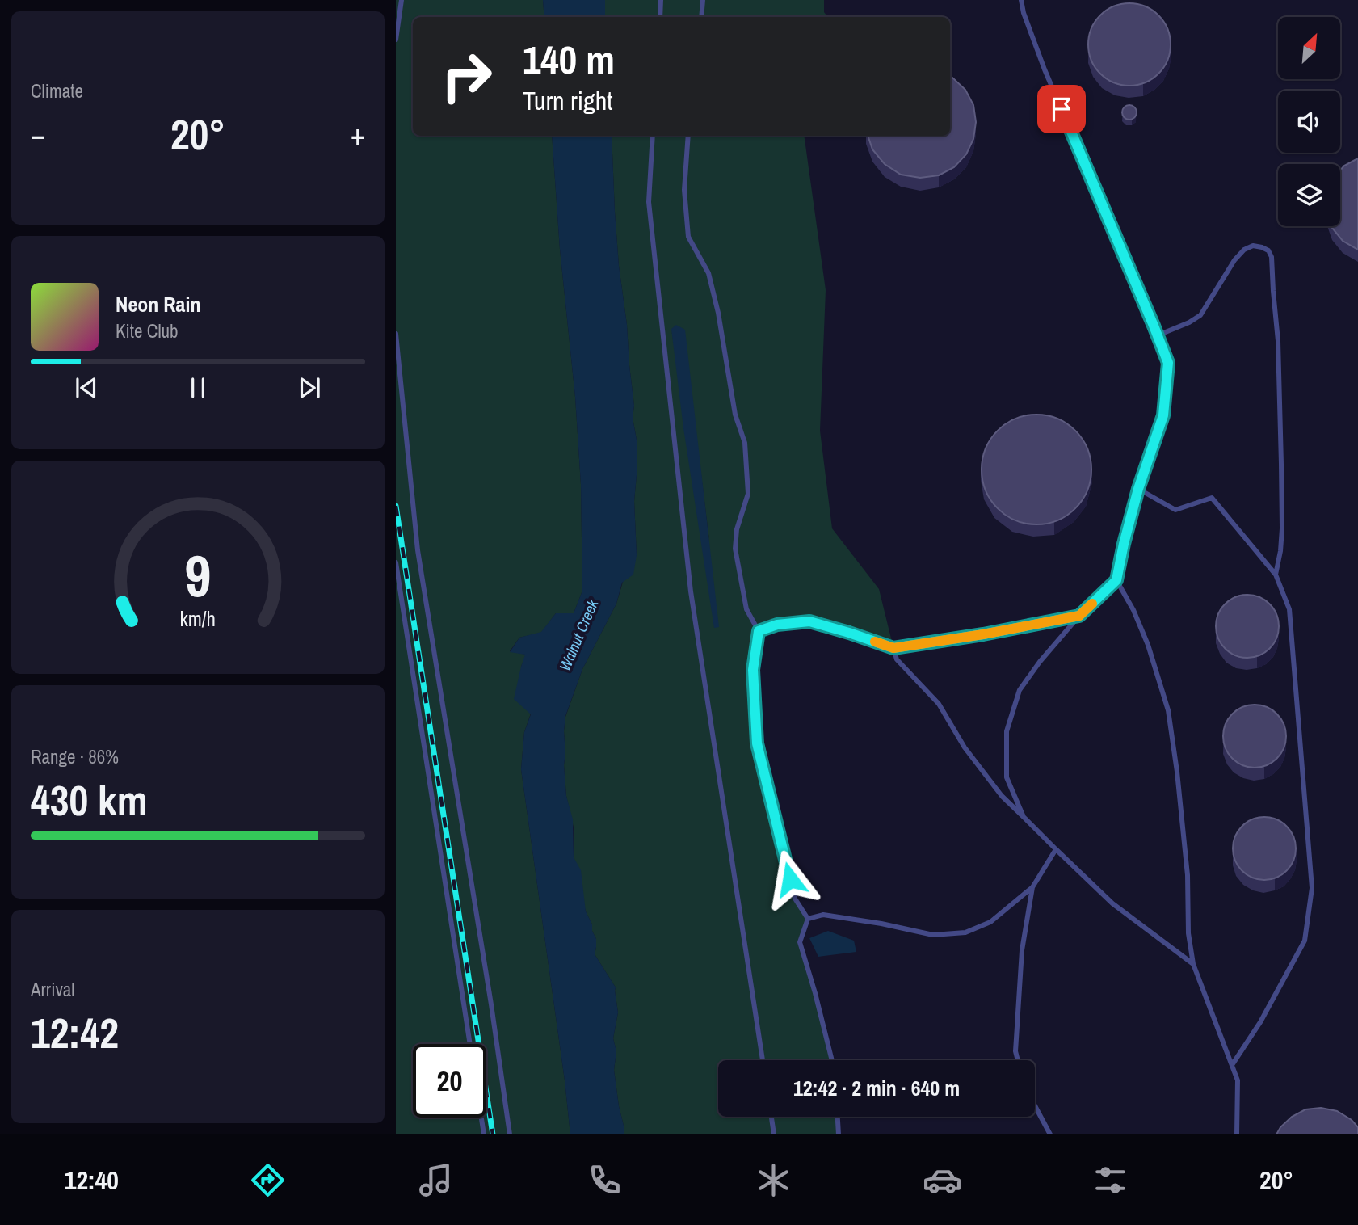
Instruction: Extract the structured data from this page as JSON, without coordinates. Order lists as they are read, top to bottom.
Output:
{
  "water": ["Walnut Creek"],
  "north": "top right",
  "page": {
    "tile": [
      "Climate",
      ["Range · 86%", "430 km"],
      ["Arrival", "12:42"]
    ],
    "turn": ["140 m", "Turn right"],
    "heat": ["−", "20°", "+"],
    "song": ["Neon Rain", "Kite Club"],
    "limit": "20",
    "trip": "12:42 · 2 min · 640 m",
    "tabs": ["12:40", "20°"],
    "gauge": ["9", "km/h"]
  }
}
